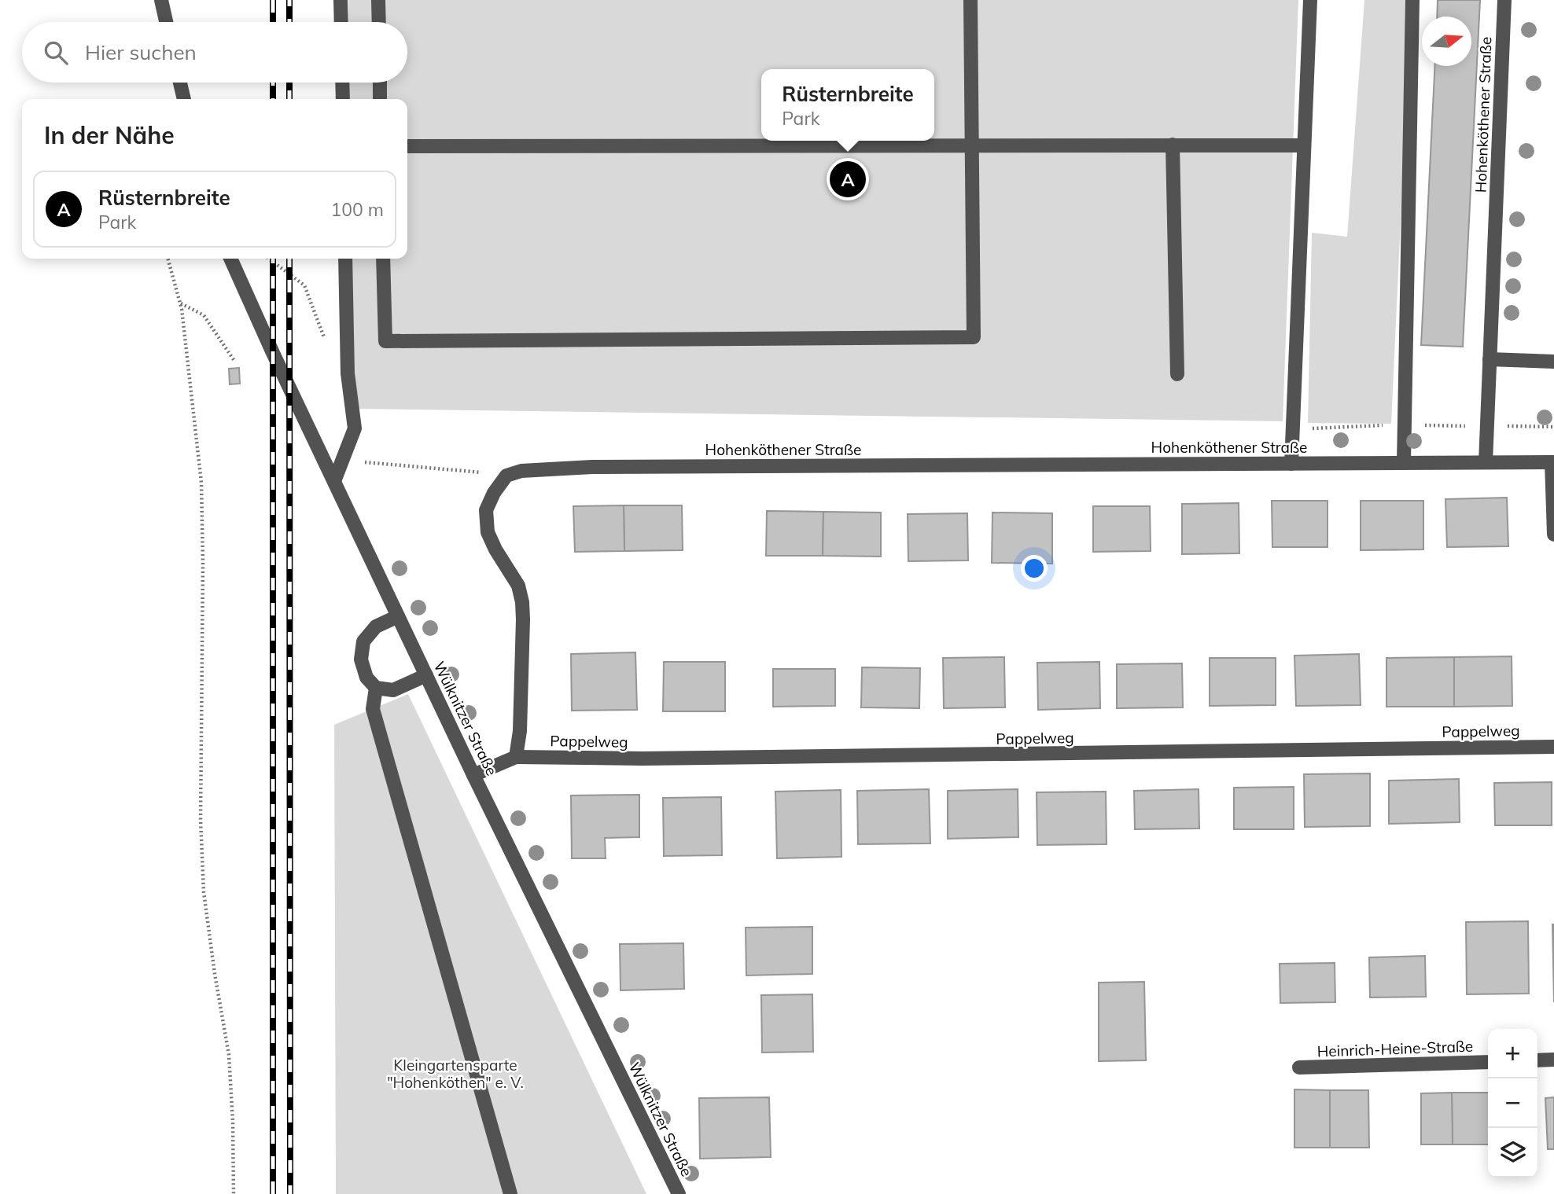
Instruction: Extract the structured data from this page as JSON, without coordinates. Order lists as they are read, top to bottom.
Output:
{
  "streets": {
    "street": [
      "Hohenköthener Straße",
      "Wülknitzer Straße",
      "Pappelweg",
      "Heinrich-Heine-Straße"
    ]
  },
  "parks": ["Kleingartensparte \"Hohenköthen\" e. V."],
  "north": "right",
  "page": {
    "search": "Hier suchen",
    "popup": ["Rüsternbreite", "Park"],
    "heading": "In der Nähe",
    "pins": "A",
    "list": [
      {
        "mark": "A",
        "name": "Rüsternbreite",
        "note": "Park",
        "value": "100 m"
      }
    ],
    "map_buttons": ["+", "−"]
  }
}
